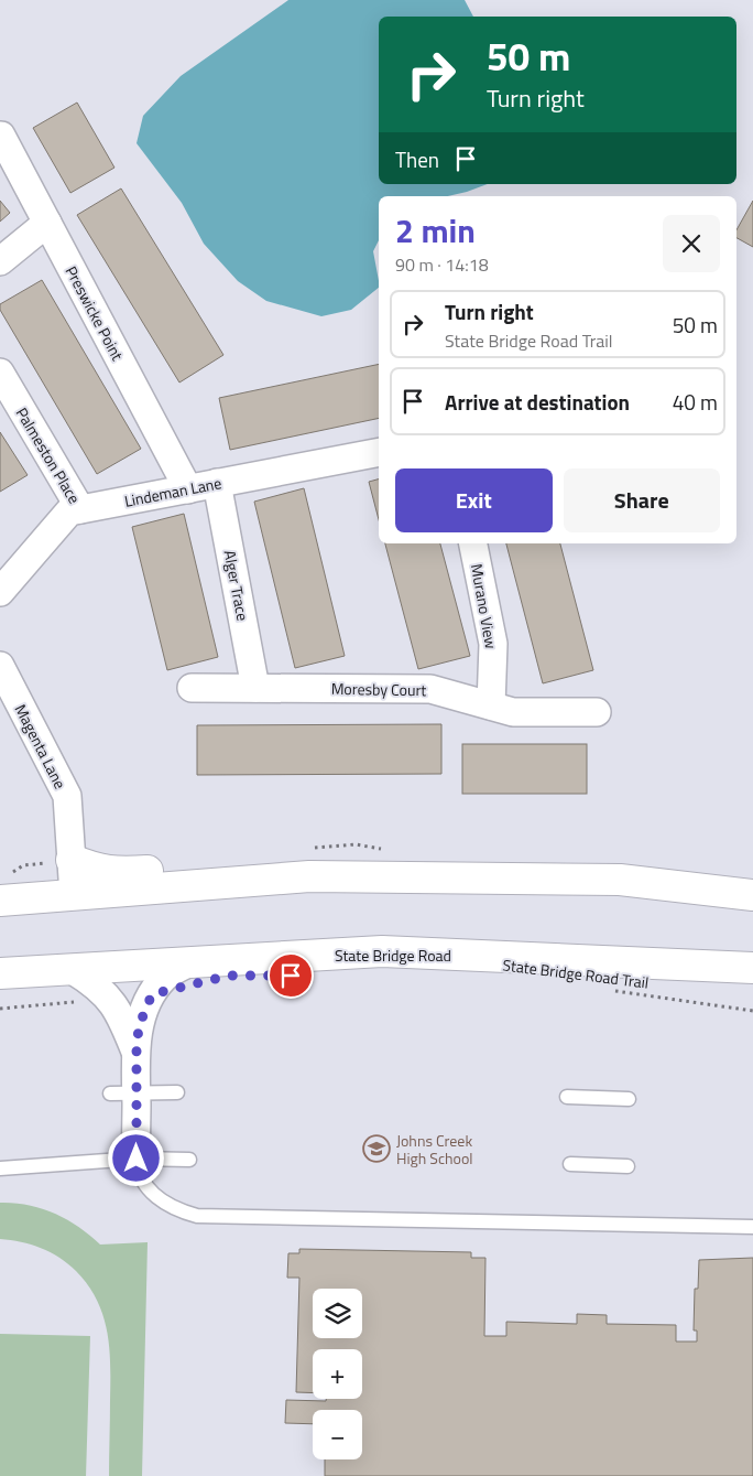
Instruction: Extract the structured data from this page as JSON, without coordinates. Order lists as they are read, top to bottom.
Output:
{
  "streets": {
    "highway": ["State Bridge Road"],
    "street": [
      "Preswicke Point",
      "Palmeston Place",
      "Lindeman Lane",
      "Alger Trace",
      "Murano View",
      "Moresby Court",
      "Magenta Lane"
    ],
    "path": ["State Bridge Road Trail"]
  },
  "crossings": [
    ["Preswicke Point", "Lindeman Lane"],
    ["Palmeston Place", "Lindeman Lane"],
    ["Lindeman Lane", "Alger Trace"],
    ["Alger Trace", "Moresby Court"],
    ["Murano View", "Moresby Court"]
  ],
  "places": {
    "school or university": ["Johns Creek High School"]
  },
  "page": {
    "turn": ["50 m", "Turn right"],
    "then": "Then",
    "heading": ["2 min", "90 m · 14:18"],
    "list": [
      {
        "name": "Turn right",
        "note": "State Bridge Road Trail",
        "value": "50 m"
      },
      {
        "name": "Arrive at destination",
        "value": "40 m"
      }
    ],
    "buttons": ["Exit", "Share"],
    "map_buttons": ["+", "−"]
  }
}
